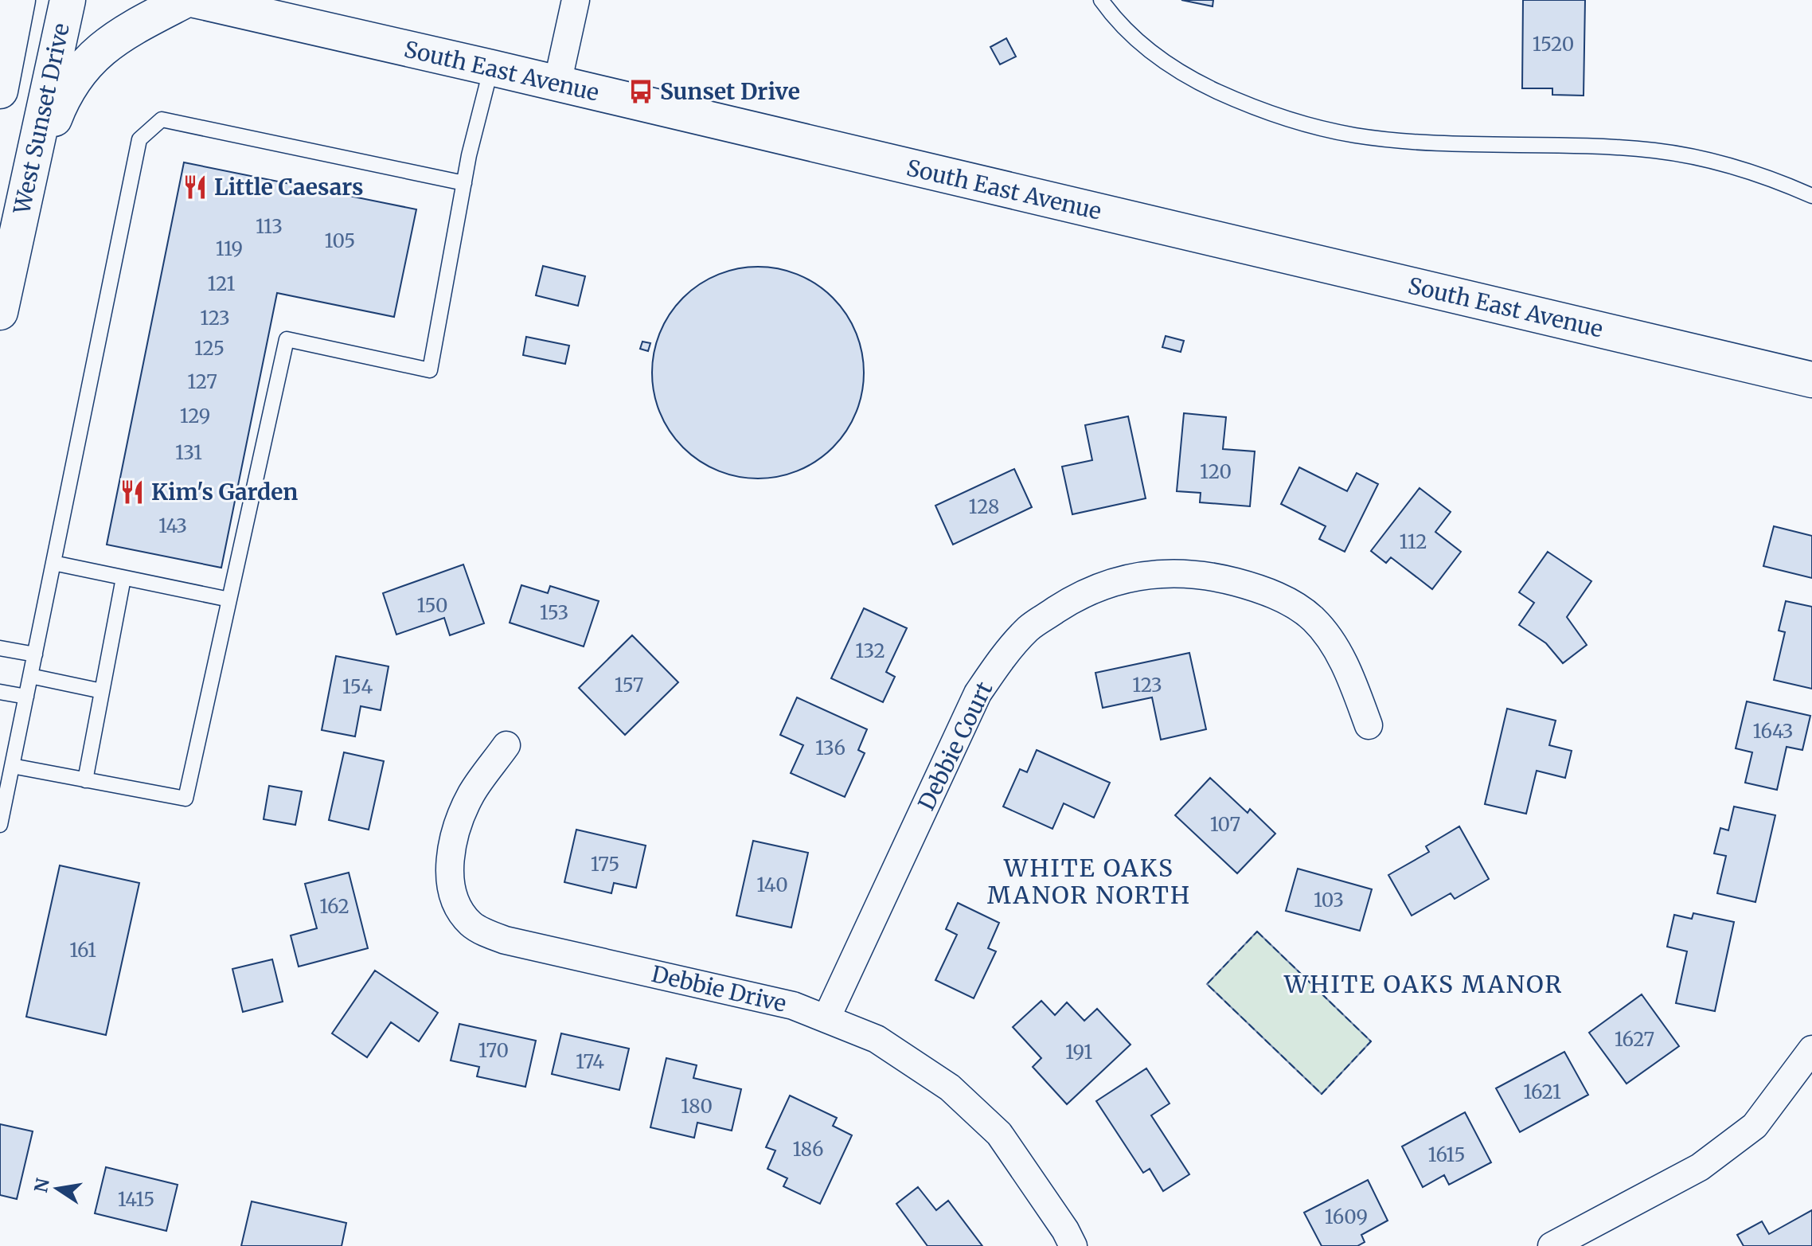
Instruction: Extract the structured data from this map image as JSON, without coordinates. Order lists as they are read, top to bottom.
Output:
{
  "streets": {
    "main road": ["South East Avenue", "West Sunset Drive"],
    "street": ["Debbie Court", "Debbie Drive"]
  },
  "crossings": [
    ["Debbie Court", "Debbie Drive"]
  ],
  "districts": ["WHITE OAKS MANOR NORTH", "WHITE OAKS MANOR"],
  "places": {
    "bus stop": ["Sunset Drive"],
    "restaurant": ["Little Caesars", "Kim's Garden"]
  },
  "house_numbers": [
    "1520",
    "113",
    "105",
    "119",
    "121",
    "123",
    "125",
    "127",
    "129",
    "131",
    "120",
    "128",
    "143",
    "112",
    "150",
    "153",
    "132",
    "157",
    "123",
    "154",
    "1643",
    "136",
    "107",
    "175",
    "140",
    "103",
    "162",
    "161",
    "1627",
    "170",
    "191",
    "174",
    "1621",
    "180",
    "186",
    "1615",
    "1415",
    "1609"
  ],
  "north": "left"
}
